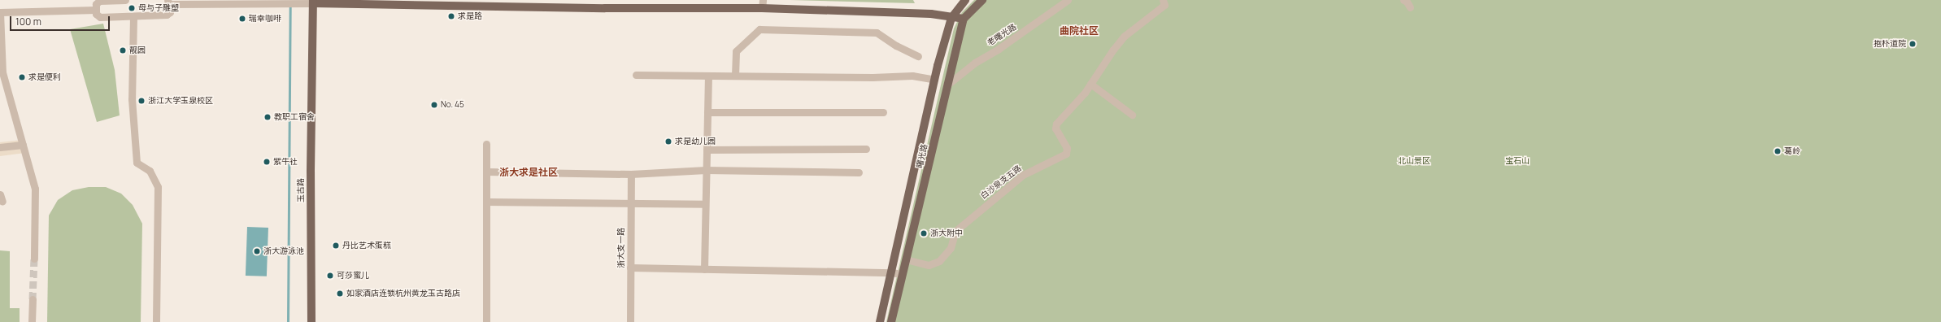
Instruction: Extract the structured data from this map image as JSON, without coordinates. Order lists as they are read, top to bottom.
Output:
{
  "streets": {
    "main road": ["曙光路", "玉古路"],
    "street": ["老曙光路", "白沙泉支五路", "浙大支一路"]
  },
  "crossings": [
    ["老曙光路", "曙光路"],
    ["曙光路", "白沙泉支五路"]
  ],
  "districts": ["曲院社区", "浙大求是社区"],
  "parks": ["北山景区", "宝石山"],
  "places": [
    "母与子雕塑",
    "求是路",
    "瑞幸咖啡",
    "抱朴道院",
    "靓园",
    "求是便利",
    "浙江大学玉泉校区",
    "No. 45",
    "教职工宿舍",
    "求是幼儿园",
    "葛岭",
    "紫牛社",
    "浙大附中",
    "丹比艺术蛋糕",
    "浙大游泳池",
    "可莎蜜儿",
    "如家酒店连锁杭州黄龙玉古路店"
  ],
  "scale_bar": "100 m"
}
